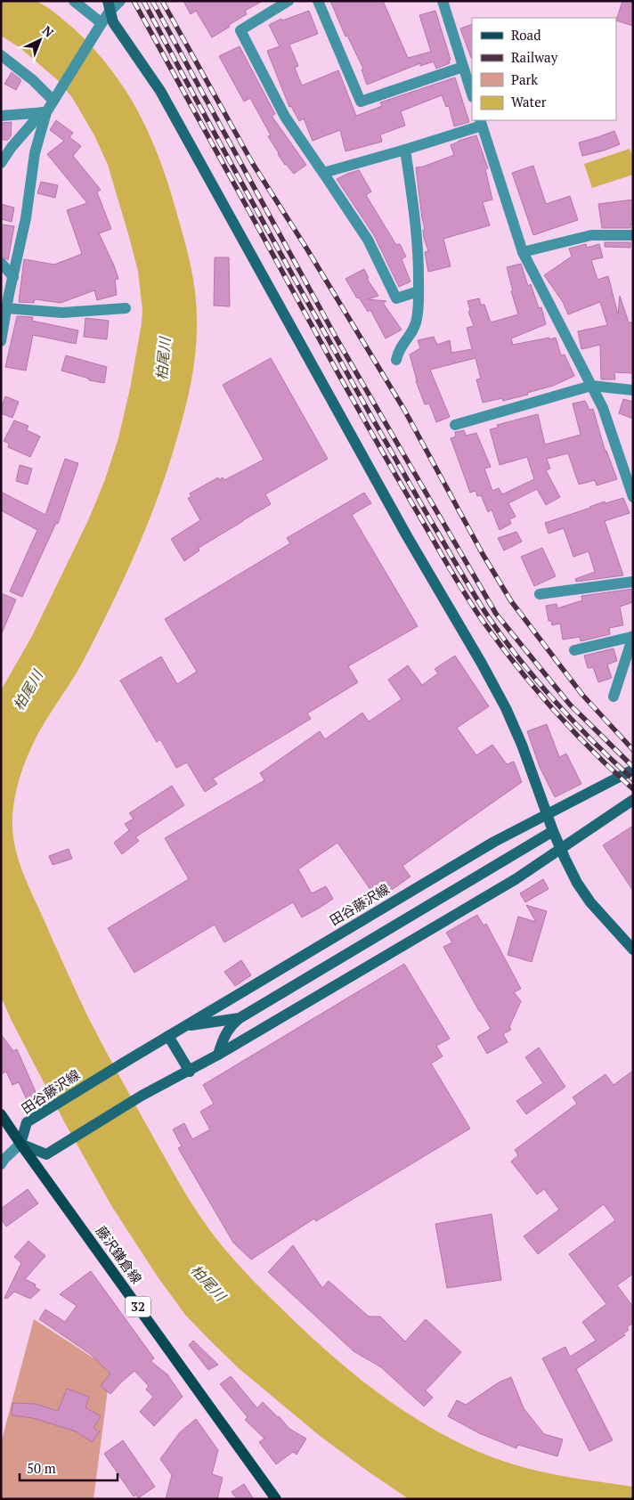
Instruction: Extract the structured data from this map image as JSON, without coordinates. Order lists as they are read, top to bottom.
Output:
{
  "streets": {
    "main road": ["藤沢鎌倉線", "32"],
    "street": ["田谷藤沢線"]
  },
  "crossings": [
    ["田谷藤沢線", "藤沢鎌倉線"]
  ],
  "water": ["柏尾川"],
  "legend": [
    "Road",
    "Railway",
    "Park",
    "Water"
  ],
  "scale_bar": "50 m",
  "north": "top right"
}
